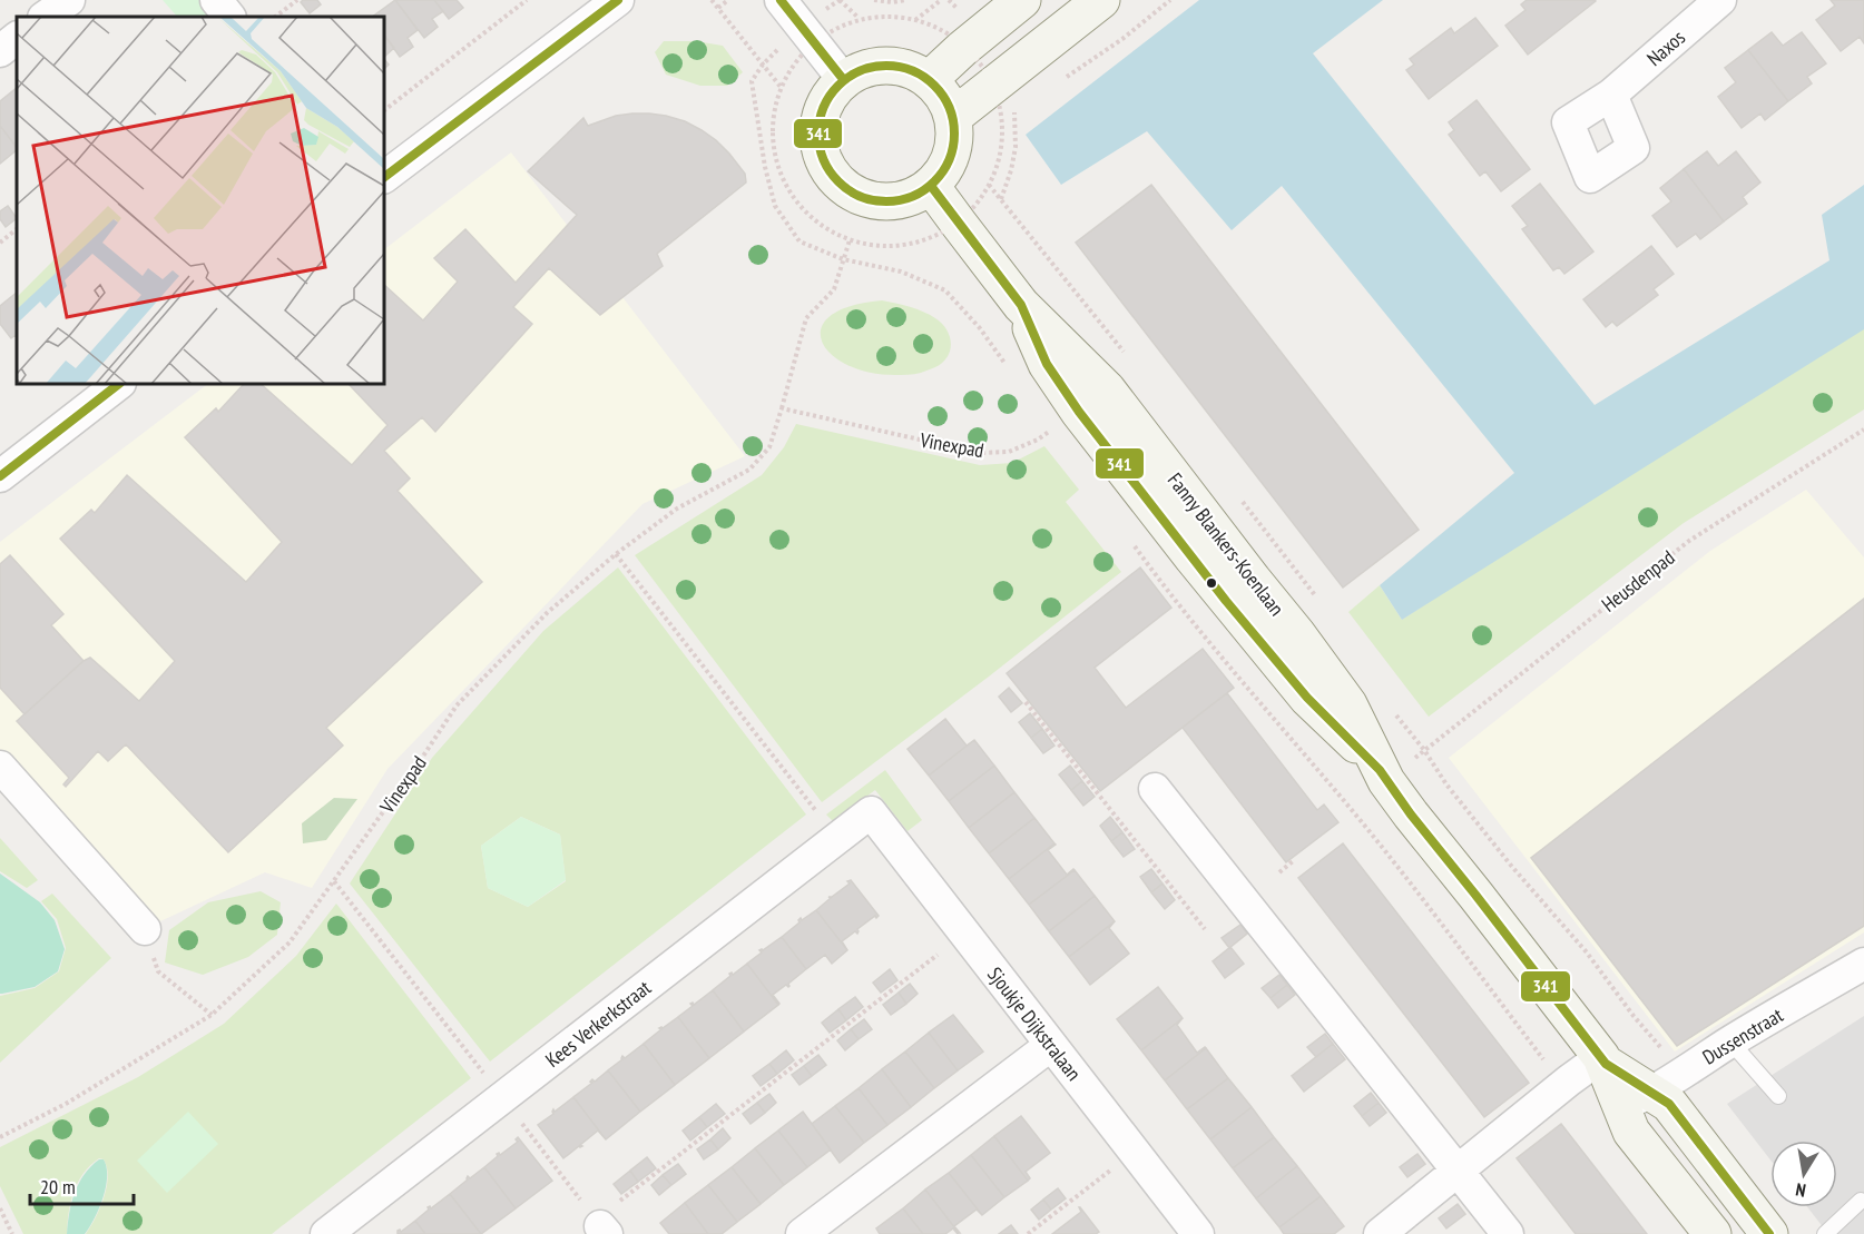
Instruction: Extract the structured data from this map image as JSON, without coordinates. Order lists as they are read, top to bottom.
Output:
{
  "streets": {
    "street": [
      "Naxos",
      "Fanny Blankers-Koenlaan",
      "Kees Verkerkstraat",
      "Sjoukje Dijkstralaan",
      "Dussenstraat"
    ],
    "path": ["Vinexpad", "Heusdenpad"]
  },
  "crossings": [
    ["Vinexpad", "Fanny Blankers-Koenlaan"],
    ["Fanny Blankers-Koenlaan", "Dussenstraat"],
    ["Kees Verkerkstraat", "Sjoukje Dijkstralaan"]
  ],
  "lines": ["transit line 341"],
  "scale_bar": "20 m",
  "north": "bottom"
}
